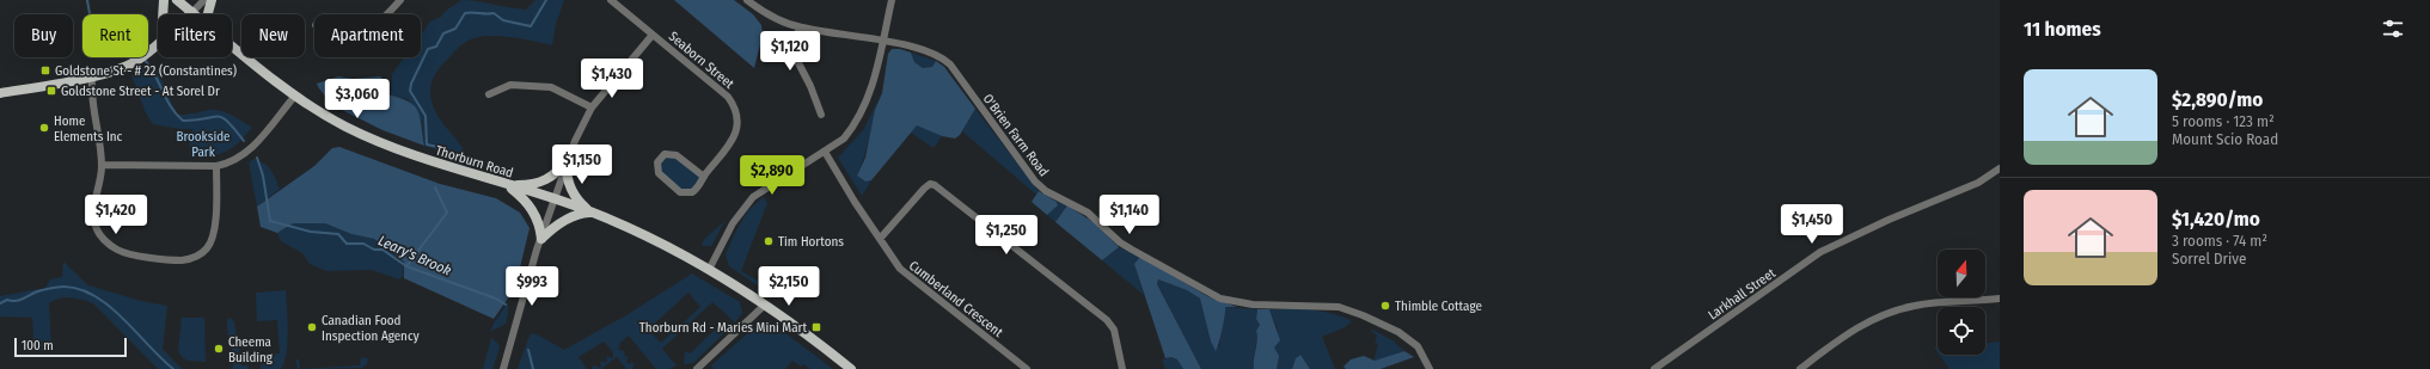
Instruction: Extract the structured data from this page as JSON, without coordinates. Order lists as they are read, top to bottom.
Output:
{
  "streets": {
    "main road": ["Thorburn Road"],
    "street": [
      "Seaborn Street",
      "O'Brien Farm Road",
      "Larkhall Street",
      "Cumberland Crescent"
    ]
  },
  "water": ["Leary's Brook"],
  "parks": ["Brookside Park"],
  "places": {
    "transit": ["Goldstone St - # 22 (Constantines)", "Goldstone Street - At Sorel Dr", "Thorburn Rd - Maries Mini Mart"],
    "other": [
      "Home Elements Inc",
      "Tim Hortons",
      "Thimble Cottage",
      "Canadian Food Inspection Agency",
      "Cheema Building"
    ]
  },
  "scale_bar": "100 m",
  "north": "top",
  "page": {
    "heading": "11 homes",
    "chip": [
      "Buy",
      "Rent",
      "Filters",
      "New",
      "Apartment"
    ],
    "price": [
      "$1,120",
      "$1,430",
      "$3,060",
      "$1,150",
      "$2,890",
      "$1,420",
      "$1,140",
      "$1,450",
      "$1,250",
      "$993",
      "$2,150"
    ],
    "list": [
      {
        "name": "$2,890/mo",
        "note": "5 rooms · 123 m² · Mount Scio Road"
      },
      {
        "name": "$1,420/mo",
        "note": "3 rooms · 74 m² · Sorrel Drive"
      }
    ],
    "scale": "100 m"
  }
}
